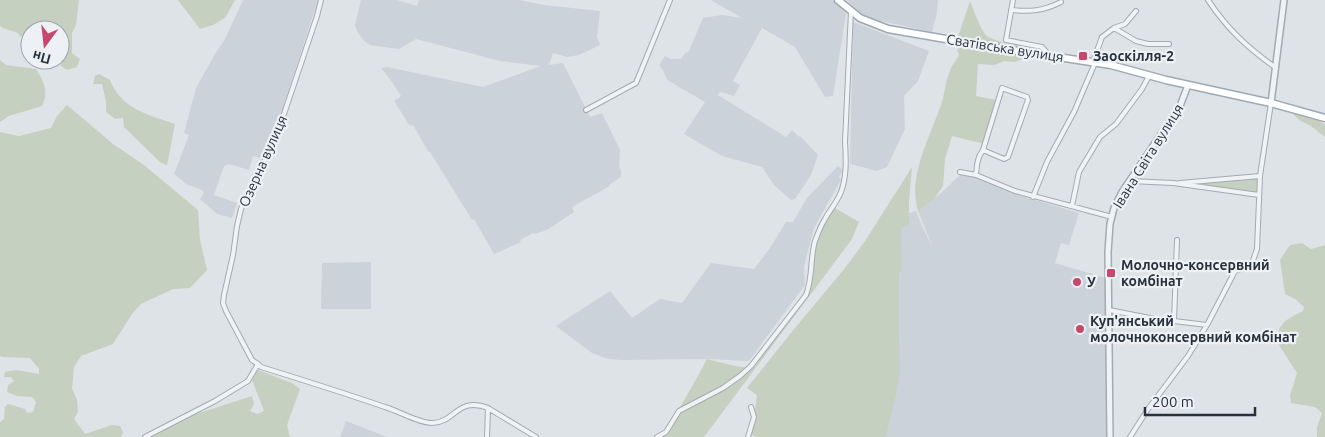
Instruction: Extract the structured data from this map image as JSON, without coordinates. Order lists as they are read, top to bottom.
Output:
{
  "streets": {
    "main road": ["Сватівська вулиця"],
    "street": ["Івана Світа вулиця", "Озерна вулиця"]
  },
  "crossings": [
    ["Сватівська вулиця", "Івана Світа вулиця"]
  ],
  "places": {
    "transit": ["Заоскілля-2", "Молочно-консервний комбінат"],
    "other": ["У", "Куп'янський молочноконсервний комбінат"]
  },
  "scale_bar": "200 m",
  "north": "bottom"
}
